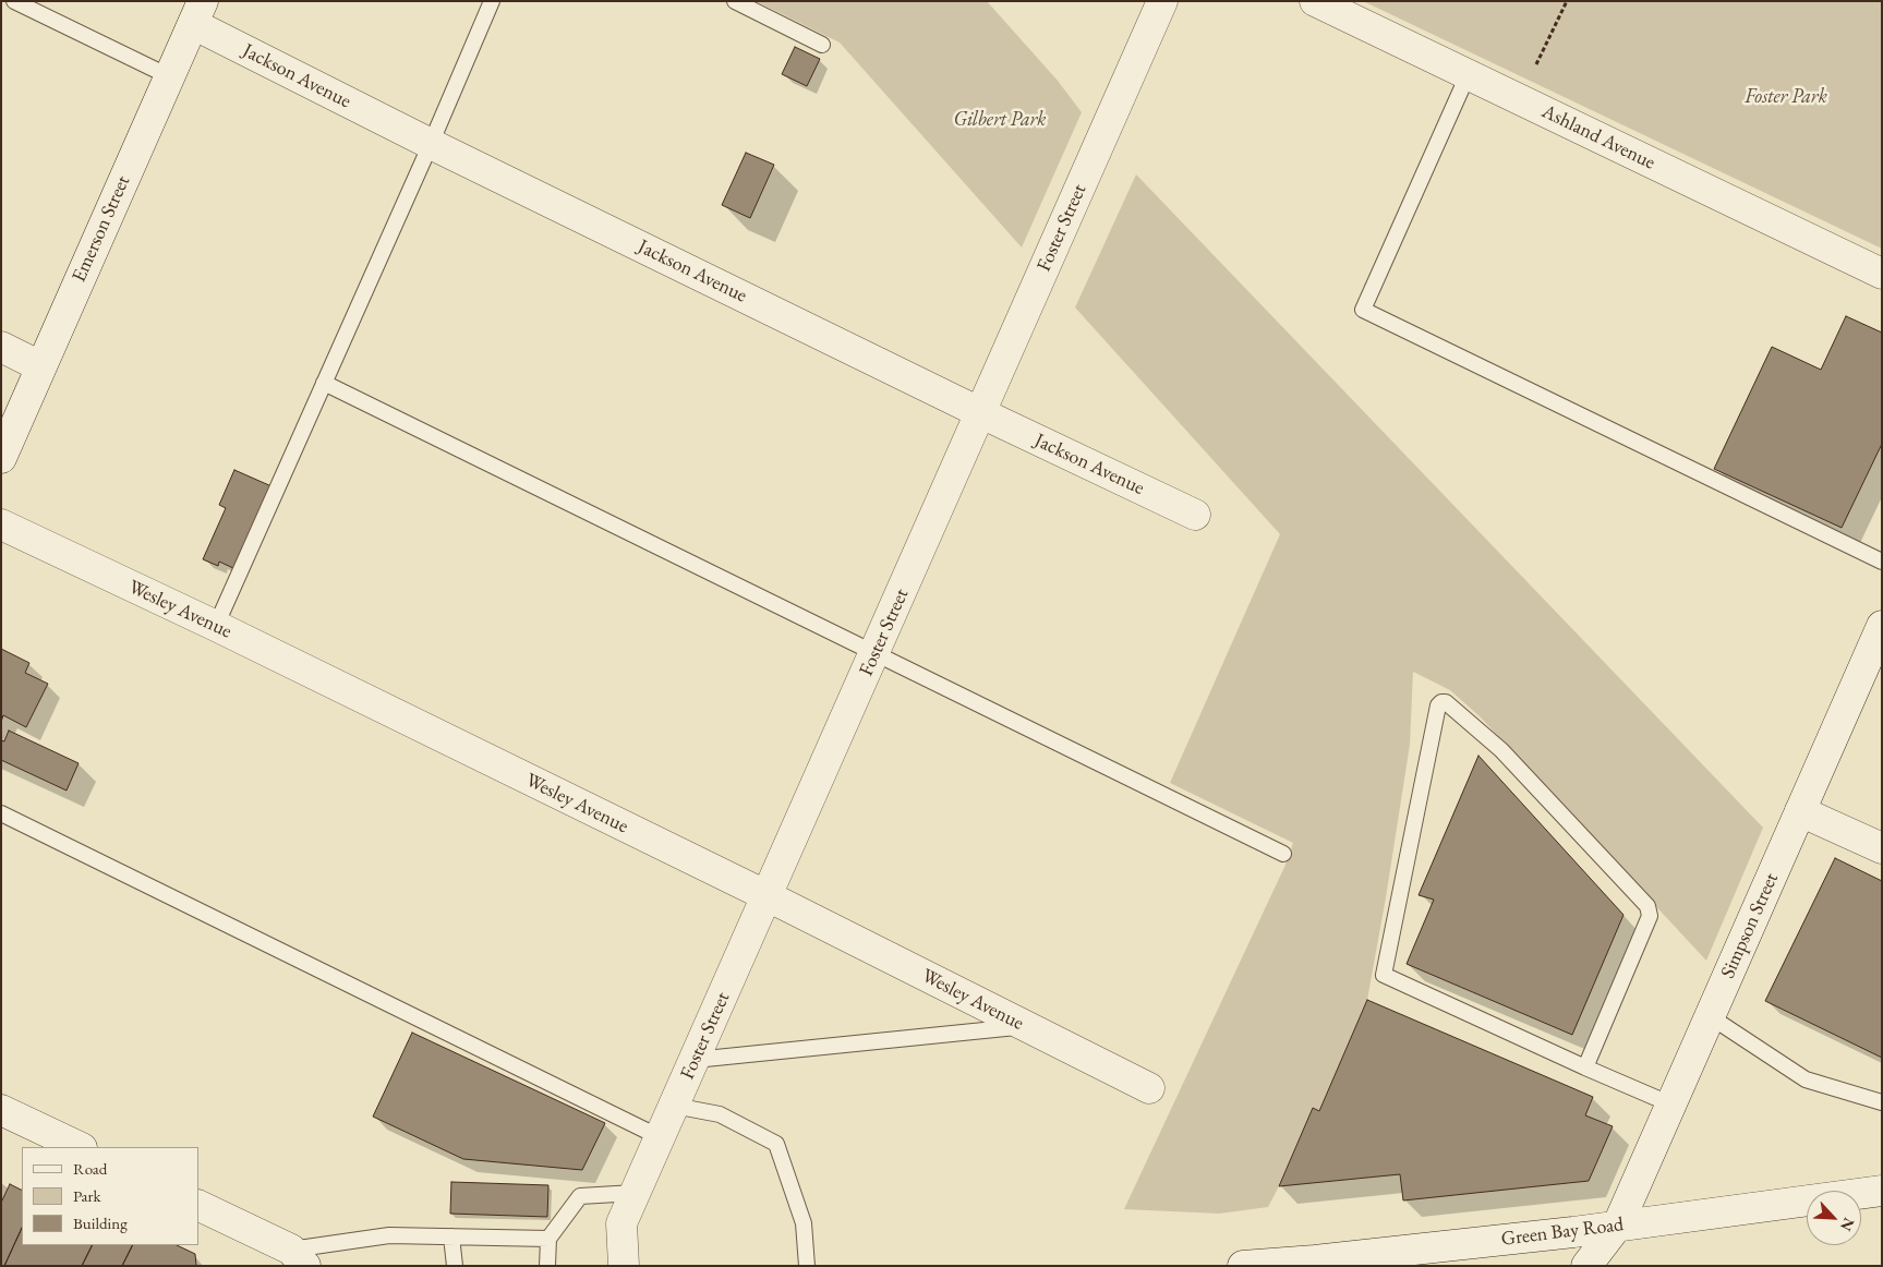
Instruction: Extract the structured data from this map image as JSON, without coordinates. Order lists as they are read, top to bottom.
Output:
{
  "streets": {
    "street": [
      "Jackson Avenue",
      "Ashland Avenue",
      "Foster Street",
      "Emerson Street",
      "Wesley Avenue",
      "Simpson Street",
      "Green Bay Road"
    ]
  },
  "crossings": [
    ["Jackson Avenue", "Foster Street"],
    ["Jackson Avenue", "Emerson Street"],
    ["Foster Street", "Wesley Avenue"],
    ["Simpson Street", "Green Bay Road"]
  ],
  "parks": ["Foster Park", "Gilbert Park"],
  "legend": ["Road", "Park", "Building"],
  "north": "bottom right"
}
